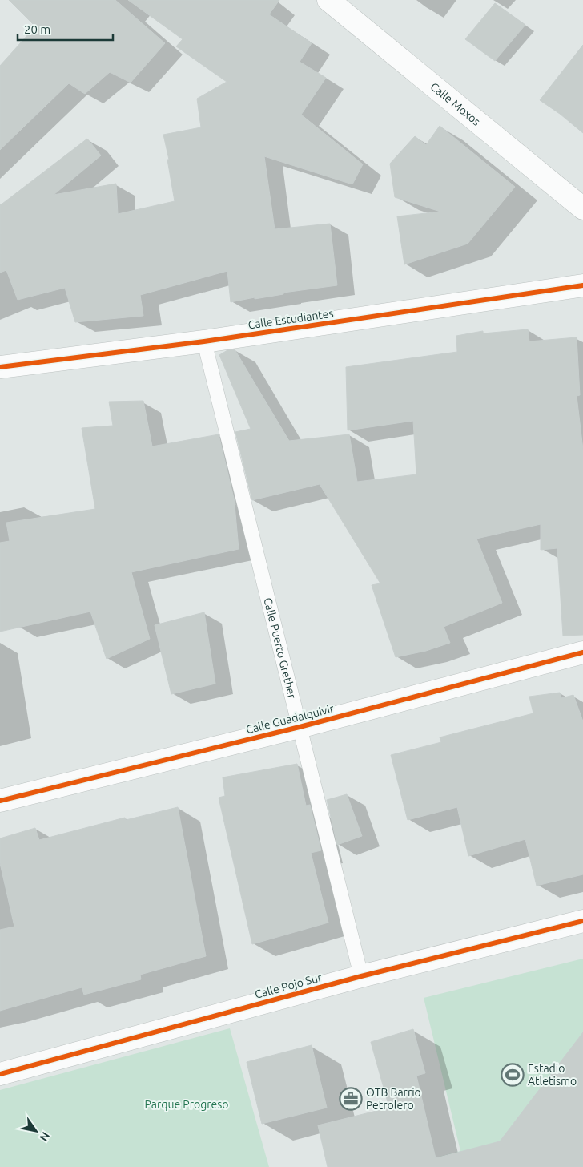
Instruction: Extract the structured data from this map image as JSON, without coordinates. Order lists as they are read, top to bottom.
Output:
{
  "streets": {
    "street": [
      "Calle Moxos",
      "Calle Estudiantes",
      "Calle Guadalquivir",
      "Calle Pojo Sur"
    ],
    "lane": ["Calle Puerto Grether"]
  },
  "crossings": [
    ["Calle Estudiantes", "Calle Puerto Grether"],
    ["Calle Puerto Grether", "Calle Guadalquivir"],
    ["Calle Puerto Grether", "Calle Pojo Sur"]
  ],
  "parks": ["Parque Progreso"],
  "places": {
    "sports": ["Estadio Atletismo"],
    "office": ["OTB Barrio Petrolero"]
  },
  "scale_bar": "20 m",
  "north": "bottom right"
}
